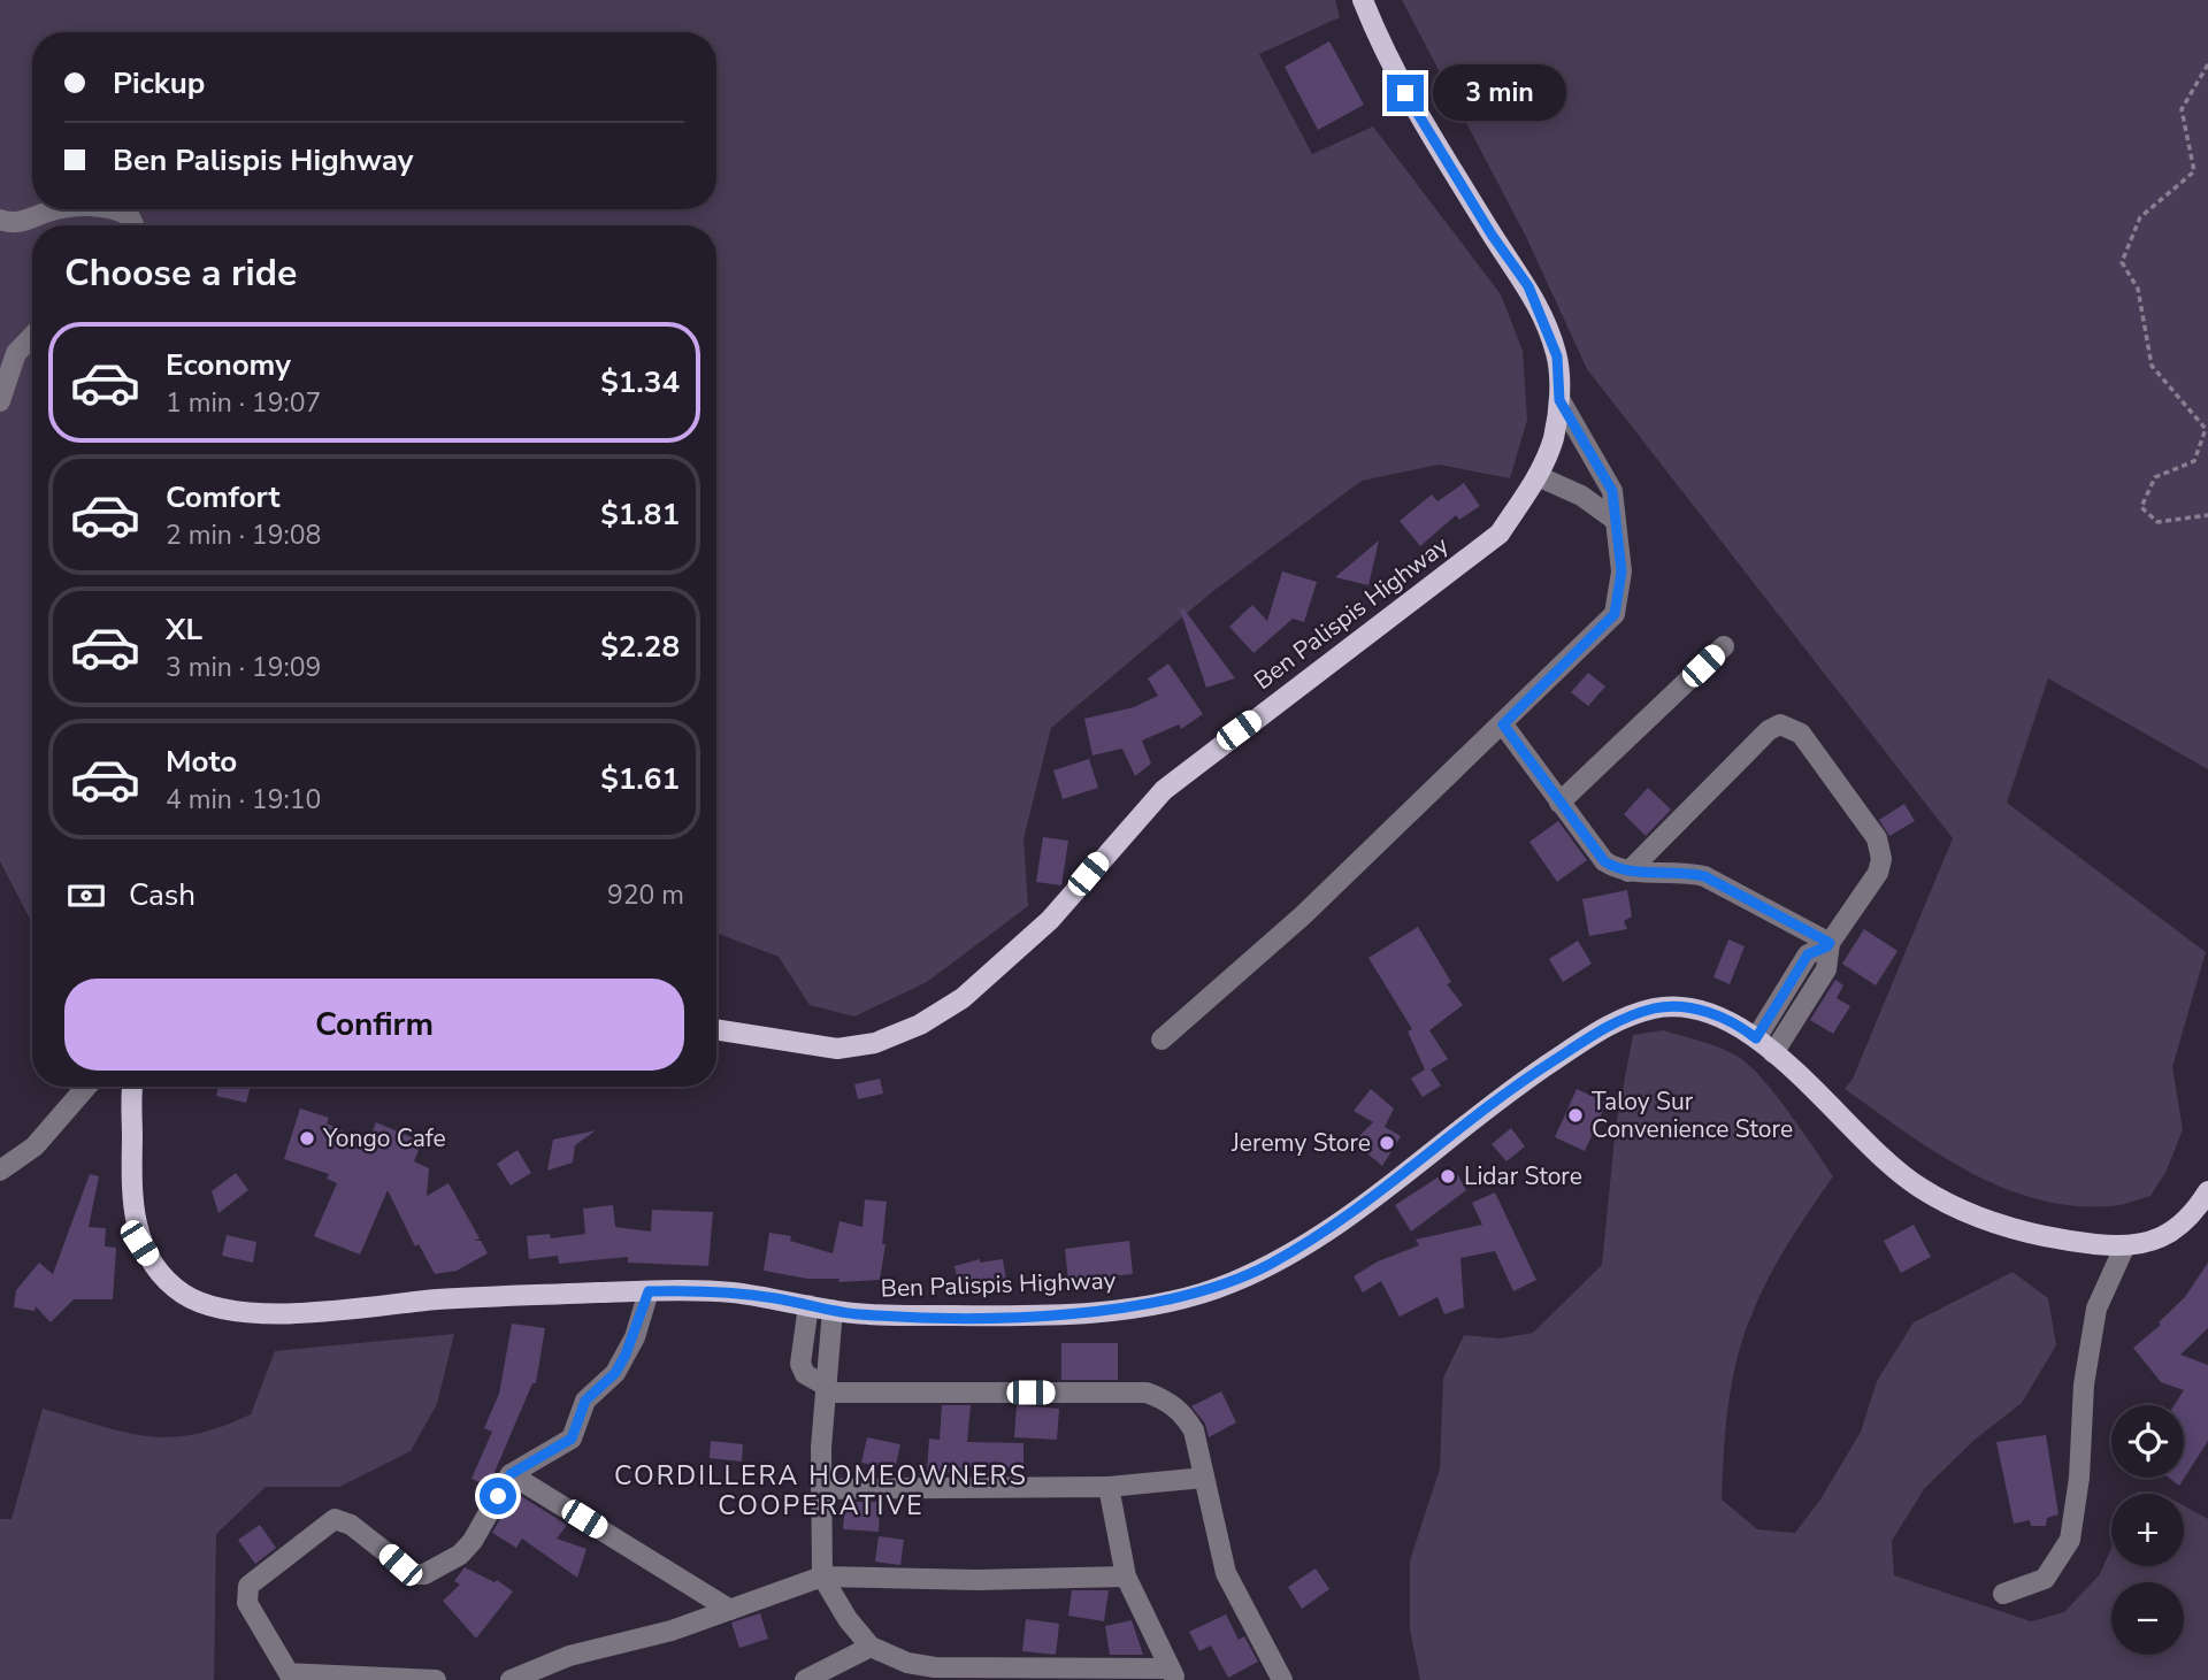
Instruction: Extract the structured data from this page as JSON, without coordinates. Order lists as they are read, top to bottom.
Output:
{
  "streets": {
    "main road": ["Ben Palispis Highway"]
  },
  "districts": ["CORDILLERA HOMEOWNERS COOPERATIVE"],
  "places": [
    "Taloy Sur Convenience Store",
    "Yongo Cafe",
    "Jeremy Store",
    "Lidar Store"
  ],
  "page": {
    "banner": ["Pickup", "Ben Palispis Highway"],
    "bubble": "3 min",
    "heading": "Choose a ride",
    "list": [
      {
        "name": "Economy",
        "note": "1 min · 19:07",
        "value": "$1.34"
      },
      {
        "name": "Comfort",
        "note": "2 min · 19:08",
        "value": "$1.81"
      },
      {
        "name": "XL",
        "note": "3 min · 19:09",
        "value": "$2.28"
      },
      {
        "name": "Moto",
        "note": "4 min · 19:10",
        "value": "$1.61"
      }
    ],
    "pay": ["Cash", "920 m"],
    "buttons": "Confirm",
    "map_buttons": ["+", "−"]
  }
}
